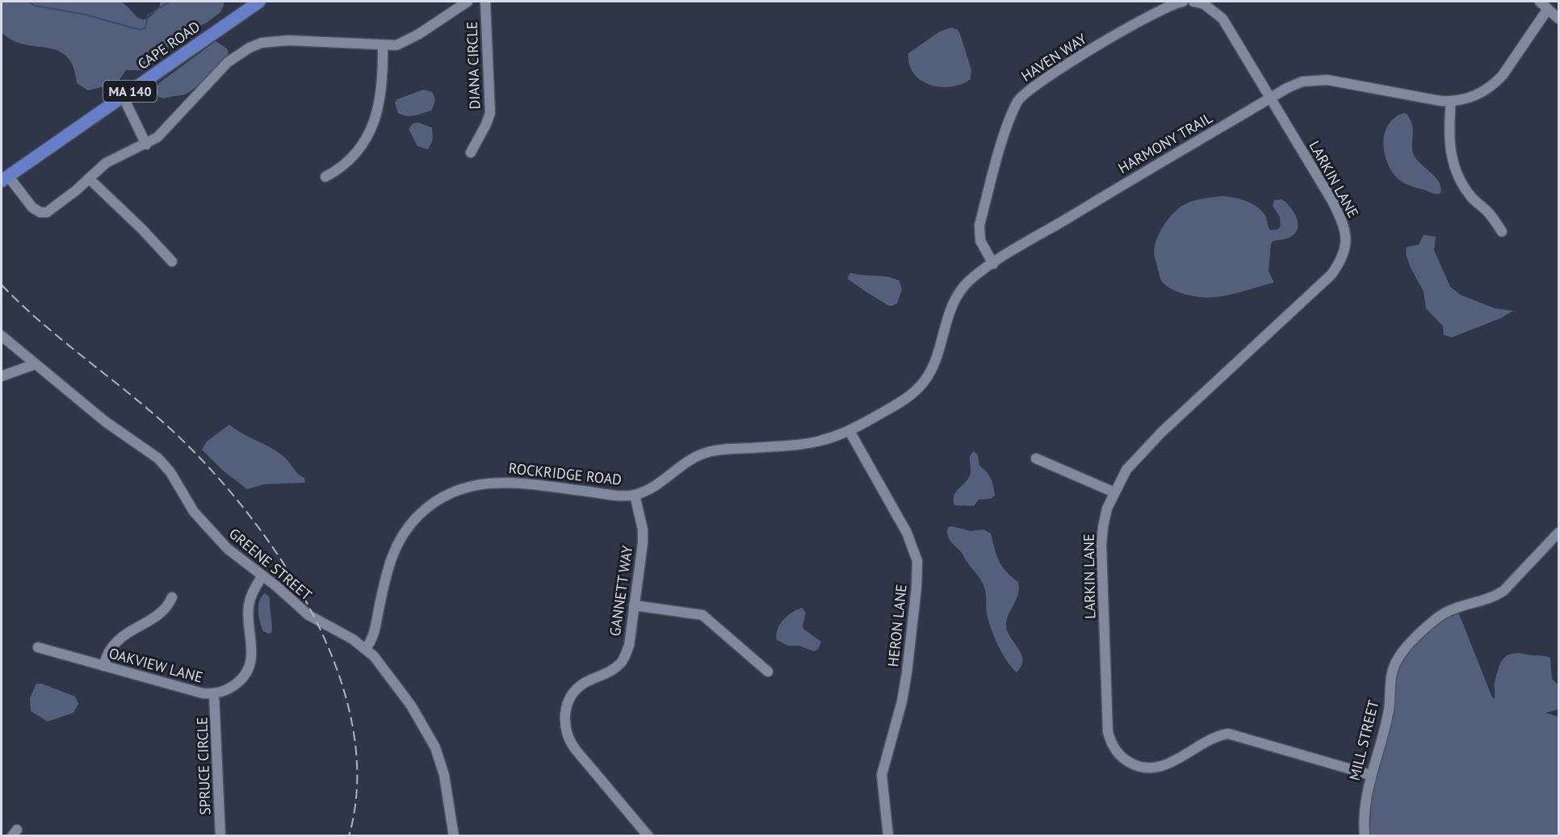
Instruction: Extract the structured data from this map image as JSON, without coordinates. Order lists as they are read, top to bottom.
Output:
{
  "streets": {
    "main road": ["CAPE ROAD", "MA 140"],
    "street": [
      "HAVEN WAY",
      "DIANA CIRCLE",
      "HARMONY TRAIL",
      "LARKIN LANE",
      "ROCKRIDGE ROAD",
      "GREENE STREET",
      "GANNETT WAY",
      "HERON LANE",
      "OAKVIEW LANE",
      "MILL STREET",
      "SPRUCE CIRCLE"
    ]
  },
  "crossings": [
    ["HAVEN WAY", "HARMONY TRAIL"],
    ["HARMONY TRAIL", "LARKIN LANE"],
    ["HARMONY TRAIL", "ROCKRIDGE ROAD"],
    ["HARMONY TRAIL", "HERON LANE"],
    ["LARKIN LANE", "MILL STREET"],
    ["ROCKRIDGE ROAD", "GREENE STREET"],
    ["ROCKRIDGE ROAD", "GANNETT WAY"],
    ["ROCKRIDGE ROAD", "HERON LANE"],
    ["GREENE STREET", "OAKVIEW LANE"],
    ["OAKVIEW LANE", "SPRUCE CIRCLE"]
  ]
}
